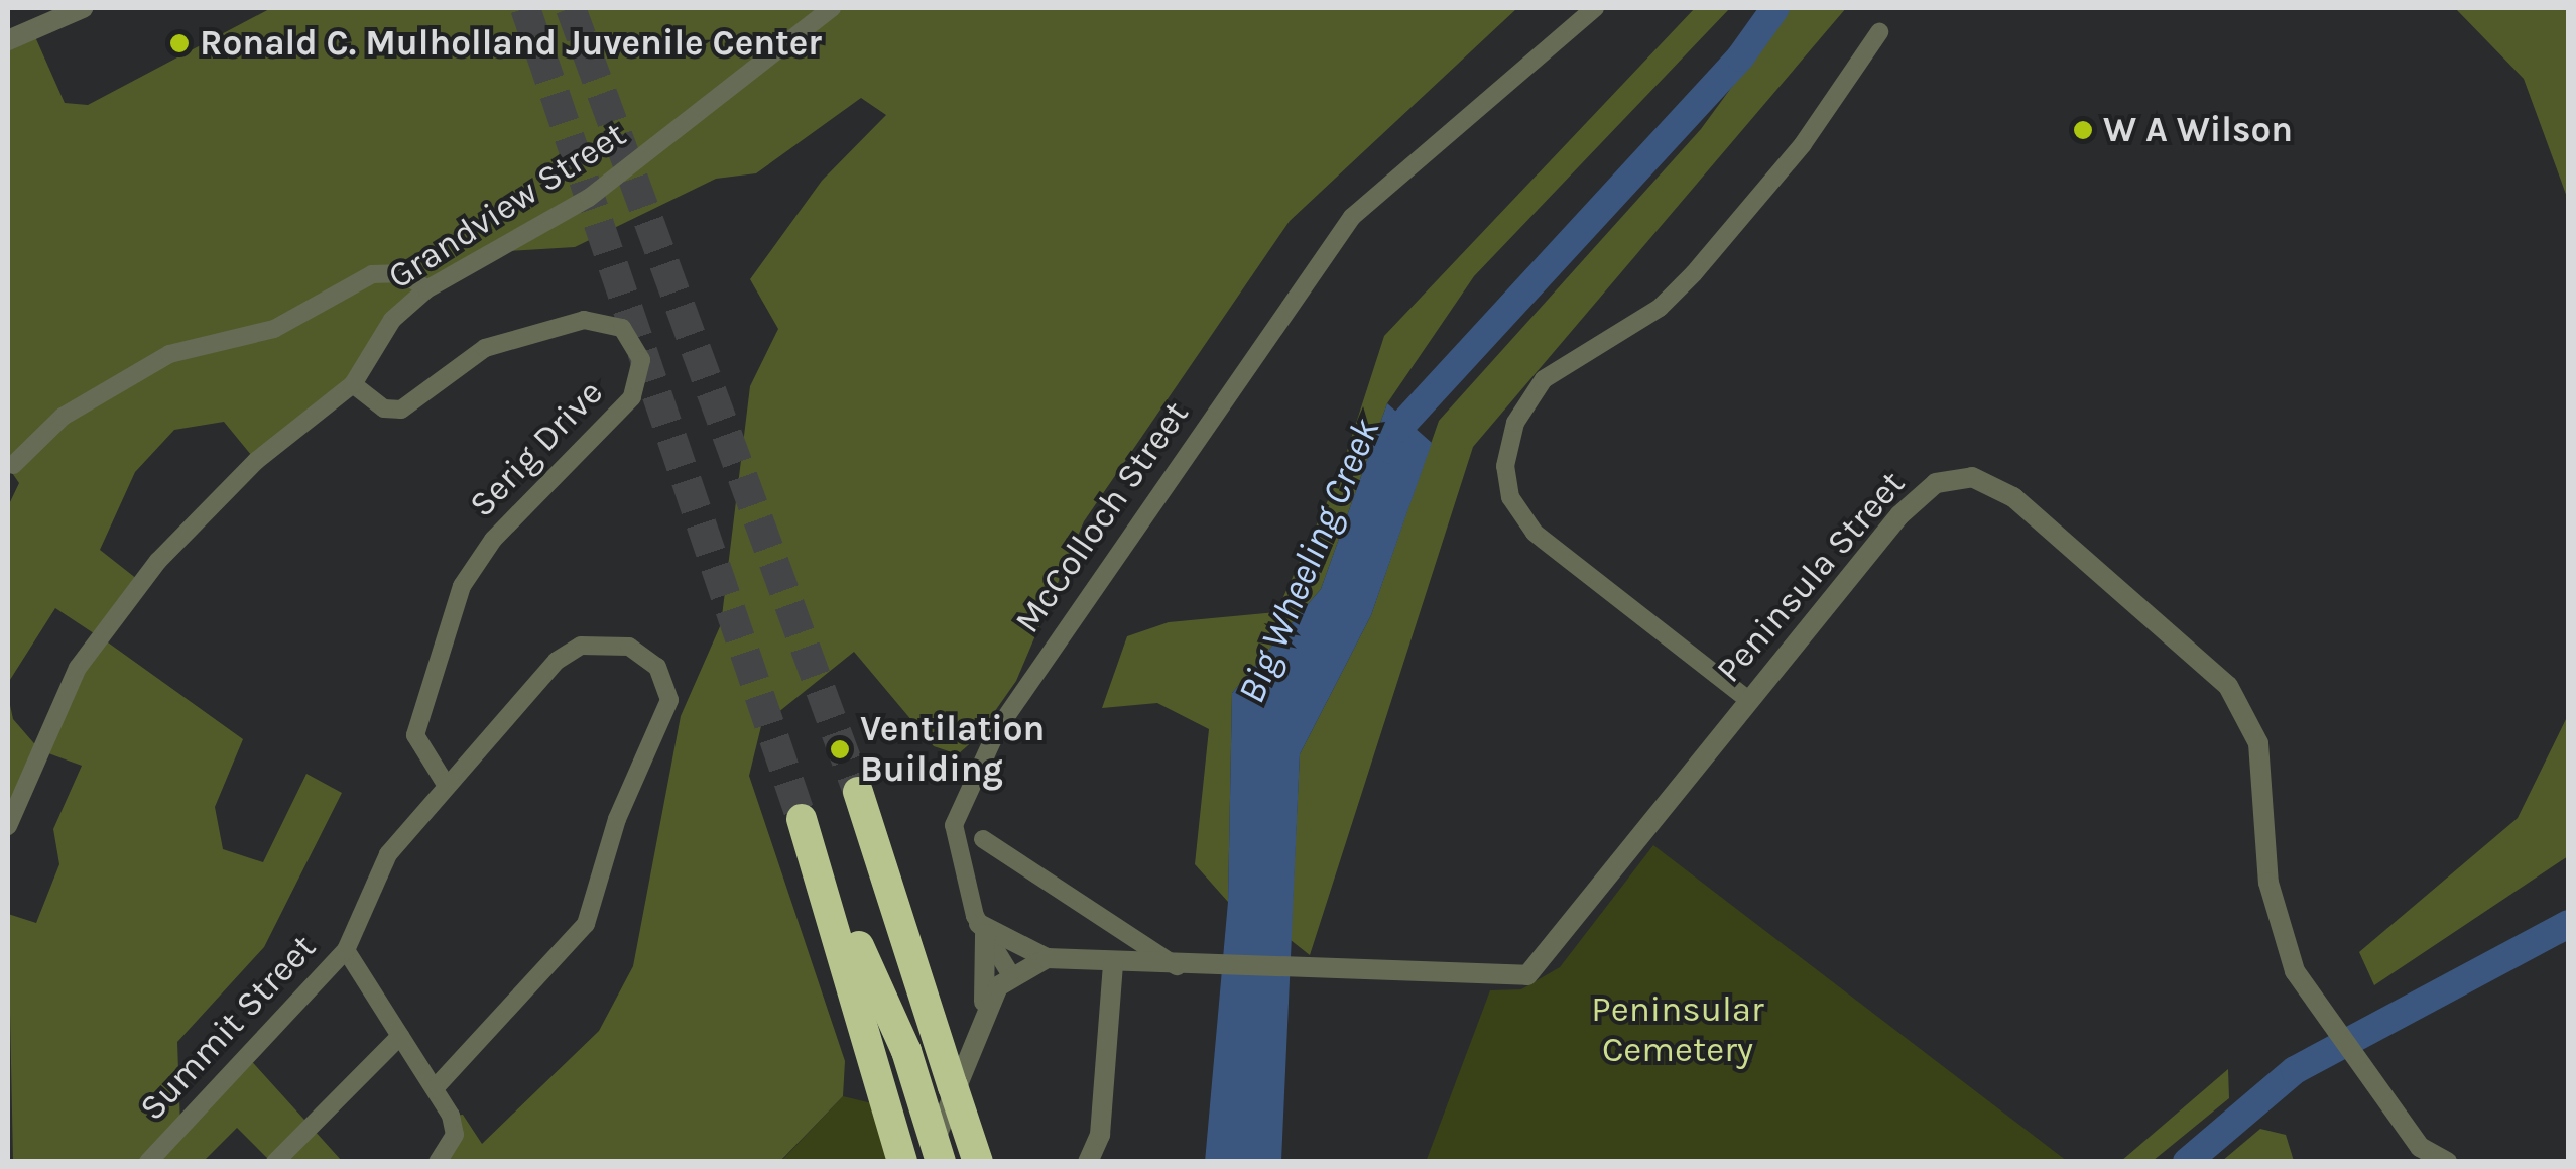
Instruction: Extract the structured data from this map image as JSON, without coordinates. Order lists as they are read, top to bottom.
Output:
{
  "streets": {
    "street": [
      "Grandview Street",
      "Serig Drive",
      "McColloch Street",
      "Peninsula Street",
      "Summit Street"
    ]
  },
  "crossings": [
    ["Grandview Street", "Serig Drive"],
    ["Serig Drive", "Summit Street"]
  ],
  "water": ["Big Wheeling Creek"],
  "parks": ["Peninsular Cemetery"],
  "places": ["Ronald C. Mulholland Juvenile Center", "W A Wilson", "Ventilation Building"]
}
